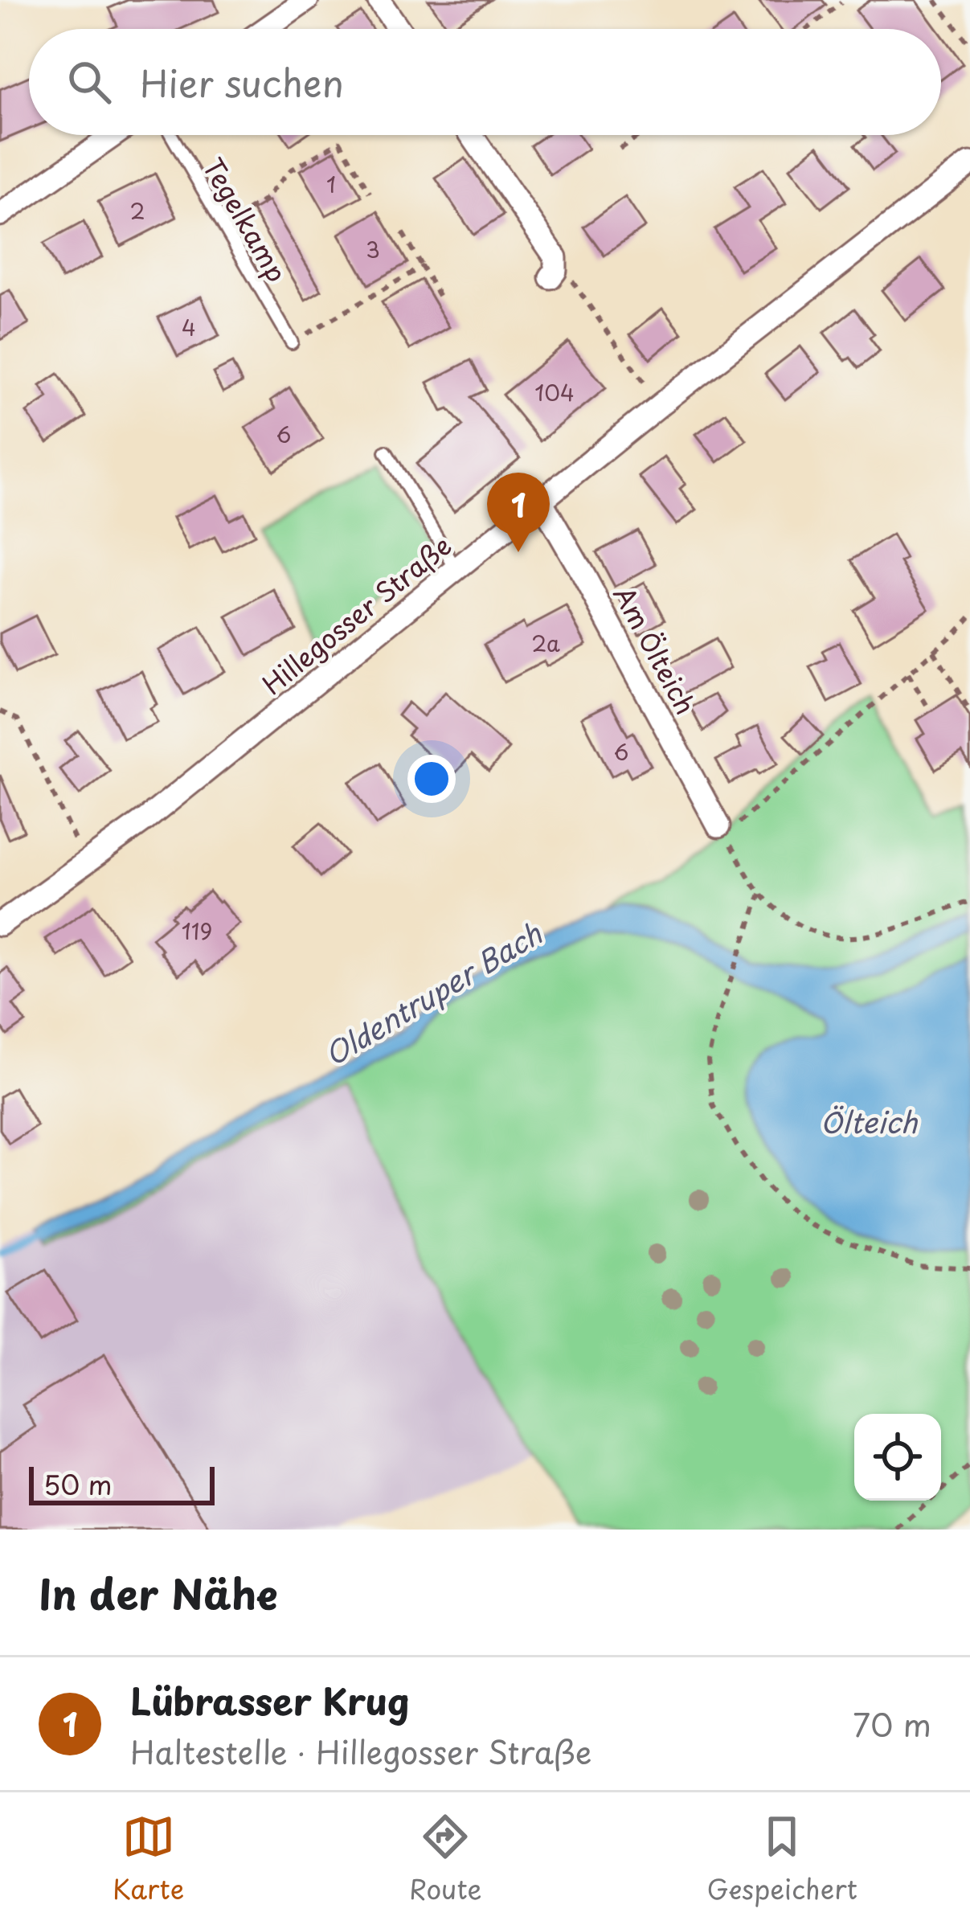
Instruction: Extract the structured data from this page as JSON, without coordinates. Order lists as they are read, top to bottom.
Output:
{
  "streets": {
    "street": ["Hillegosser Straße", "Am Ölteich"],
    "lane": ["Tegelkamp"]
  },
  "crossings": [
    ["Hillegosser Straße", "Am Ölteich"]
  ],
  "water": ["Oldentruper Bach", "Ölteich"],
  "house_numbers": [
    "1",
    "2",
    "3",
    "4",
    "104",
    "6",
    "2a",
    "6",
    "119"
  ],
  "scale_bar": "50 m",
  "page": {
    "search": "Hier suchen",
    "pins": "1",
    "scale": "50 m",
    "heading": "In der Nähe",
    "list": [
      {
        "mark": "1",
        "name": "Lübrasser Krug",
        "note": "Haltestelle · Hillegosser Straße",
        "value": "70 m"
      }
    ],
    "nav": ["Karte", "Route", "Gespeichert"]
  }
}
